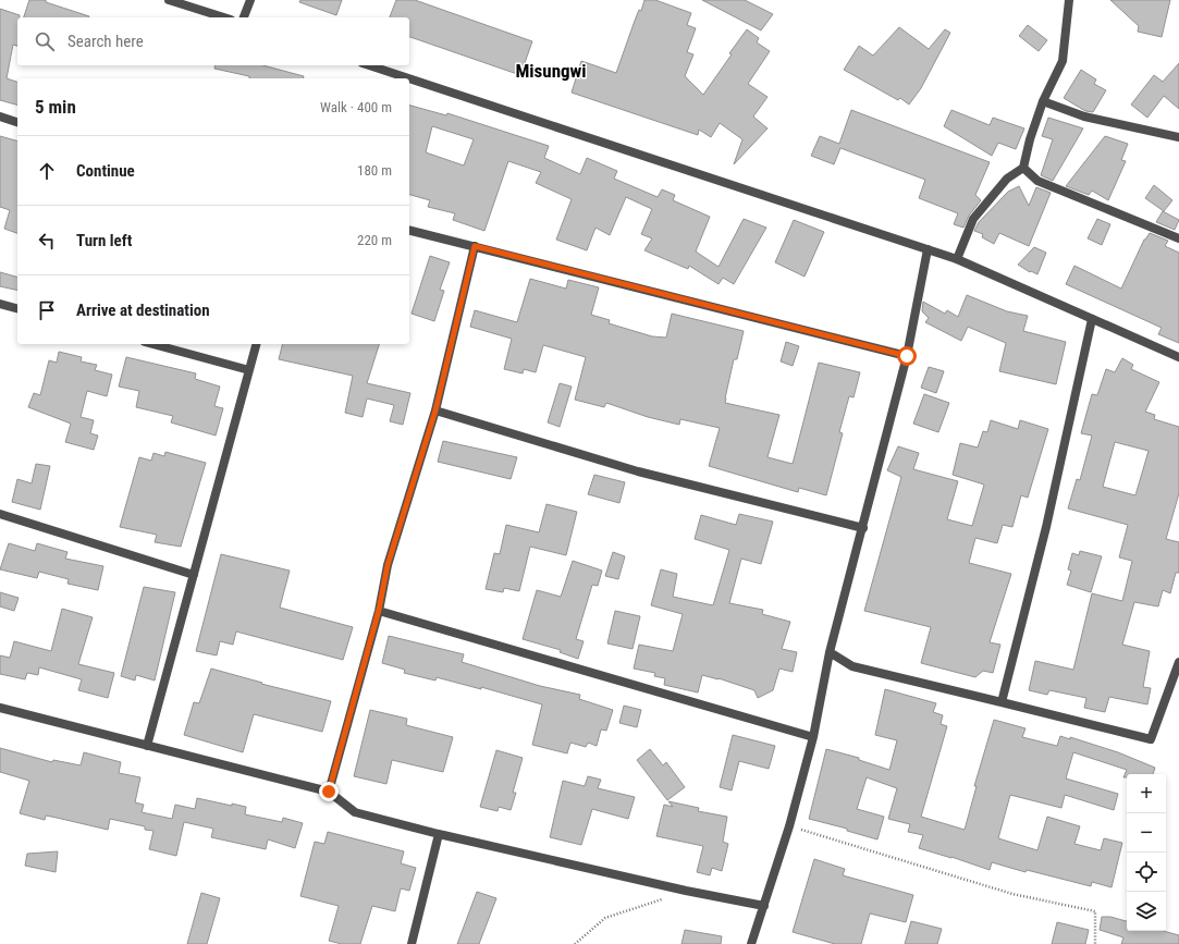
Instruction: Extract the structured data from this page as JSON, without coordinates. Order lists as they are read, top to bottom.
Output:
{
  "districts": ["Misungwi"],
  "page": {
    "search": "Search here",
    "heading": ["5 min", "Walk · 400 m"],
    "list": [
      ["Continue", "180 m"],
      ["Turn left", "220 m"],
      "Arrive at destination"
    ],
    "map_buttons": ["+", "−"]
  }
}
